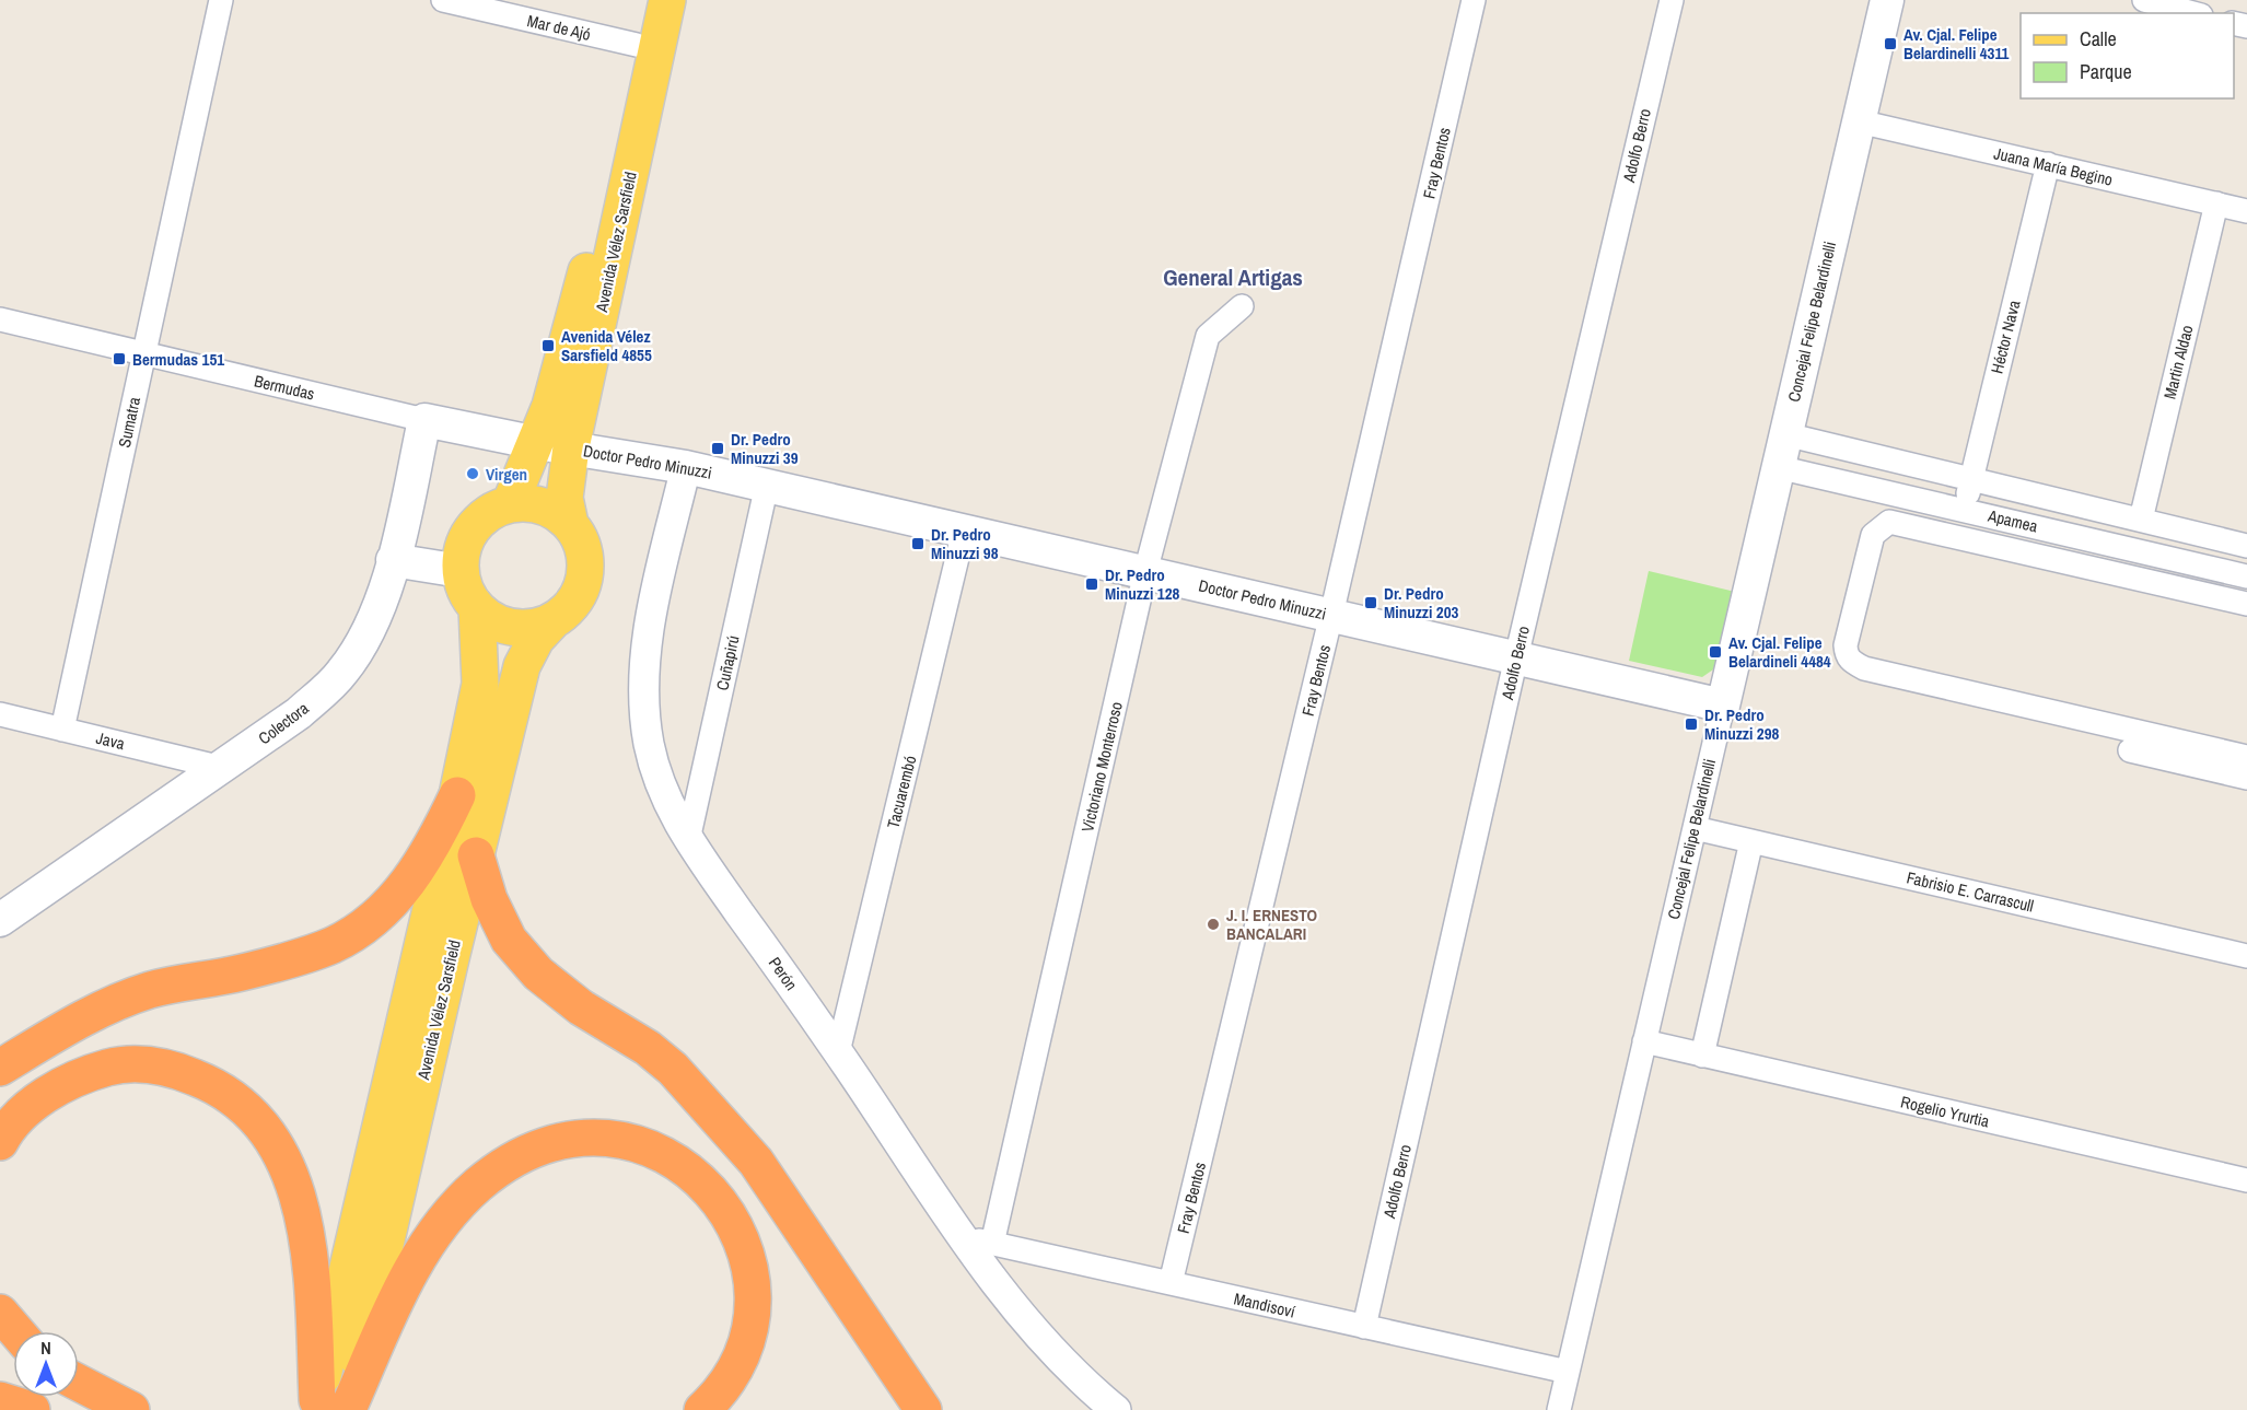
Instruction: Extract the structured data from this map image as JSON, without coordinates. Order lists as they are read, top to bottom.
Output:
{
  "streets": {
    "main road": [
      "Avenida Vélez Sarsfield",
      "Concejal Felipe Belardinelli",
      "Bermudas",
      "Doctor Pedro Minuzzi",
      "Colectora"
    ],
    "street": [
      "Mar de Ajó",
      "Adolfo Berro",
      "Fray Bentos",
      "Juana María Begino",
      "Héctor Nava",
      "Martin Aldao",
      "Sumatra",
      "Apamea",
      "Cuñapirú",
      "Java",
      "Victoriano Monterroso",
      "Tacuarembó",
      "Fabrisio E. Carrascull",
      "Perón",
      "Rogelio Yrurtia",
      "Mandisoví"
    ]
  },
  "crossings": [
    ["Mar de Ajó", "Avenida Vélez Sarsfield"],
    ["Adolfo Berro", "Doctor Pedro Minuzzi"],
    ["Adolfo Berro", "Mandisoví"],
    ["Fray Bentos", "Doctor Pedro Minuzzi"],
    ["Fray Bentos", "Mandisoví"],
    ["Juana María Begino", "Concejal Felipe Belardinelli"],
    ["Juana María Begino", "Héctor Nava"],
    ["Juana María Begino", "Martin Aldao"],
    ["Avenida Vélez Sarsfield", "Bermudas"],
    ["Avenida Vélez Sarsfield", "Doctor Pedro Minuzzi"],
    ["Concejal Felipe Belardinelli", "Doctor Pedro Minuzzi"],
    ["Concejal Felipe Belardinelli", "Apamea"],
    ["Concejal Felipe Belardinelli", "Fabrisio E. Carrascull"],
    ["Concejal Felipe Belardinelli", "Rogelio Yrurtia"],
    ["Concejal Felipe Belardinelli", "Mandisoví"],
    ["Héctor Nava", "Apamea"],
    ["Martin Aldao", "Apamea"],
    ["Bermudas", "Sumatra"],
    ["Bermudas", "Doctor Pedro Minuzzi"],
    ["Bermudas", "Colectora"],
    ["Sumatra", "Java"],
    ["Doctor Pedro Minuzzi", "Cuñapirú"],
    ["Doctor Pedro Minuzzi", "Victoriano Monterroso"],
    ["Doctor Pedro Minuzzi", "Tacuarembó"],
    ["Doctor Pedro Minuzzi", "Perón"],
    ["Cuñapirú", "Perón"],
    ["Colectora", "Java"],
    ["Victoriano Monterroso", "Mandisoví"],
    ["Tacuarembó", "Perón"],
    ["Perón", "Mandisoví"]
  ],
  "districts": ["General Artigas"],
  "places": {
    "transit": [
      "Av. Cjal. Felipe Belardinelli 4311",
      "Avenida Vélez Sarsfield 4855",
      "Bermudas 151",
      "Dr. Pedro Minuzzi 39",
      "Dr. Pedro Minuzzi 98",
      "Dr. Pedro Minuzzi 128",
      "Dr. Pedro Minuzzi 203",
      "Av. Cjal. Felipe Belardineli 4484",
      "Dr. Pedro Minuzzi 298"
    ],
    "other": ["Virgen", "J. I. ERNESTO BANCALARI"]
  },
  "legend": ["Calle", "Parque"],
  "north": "top"
}
